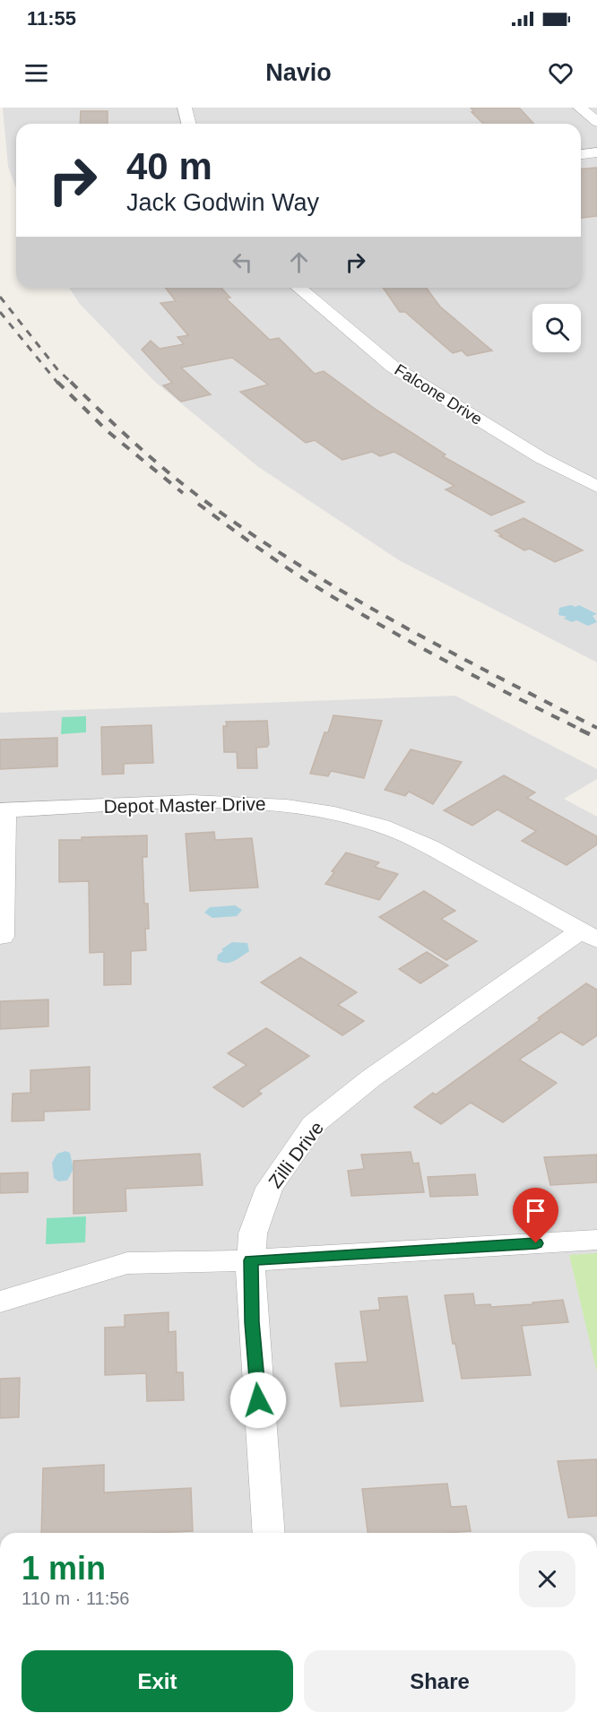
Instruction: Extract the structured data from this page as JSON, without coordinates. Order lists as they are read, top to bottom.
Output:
{
  "streets": {
    "street": ["Falcone Drive", "Depot Master Drive", "Zilli Drive"]
  },
  "crossings": [
    ["Depot Master Drive", "Zilli Drive"]
  ],
  "page": {
    "status": "11:55",
    "header": "Navio",
    "turn": ["40 m", "Jack Godwin Way"],
    "heading": ["1 min", "110 m · 11:56"],
    "buttons": ["Exit", "Share"]
  }
}
